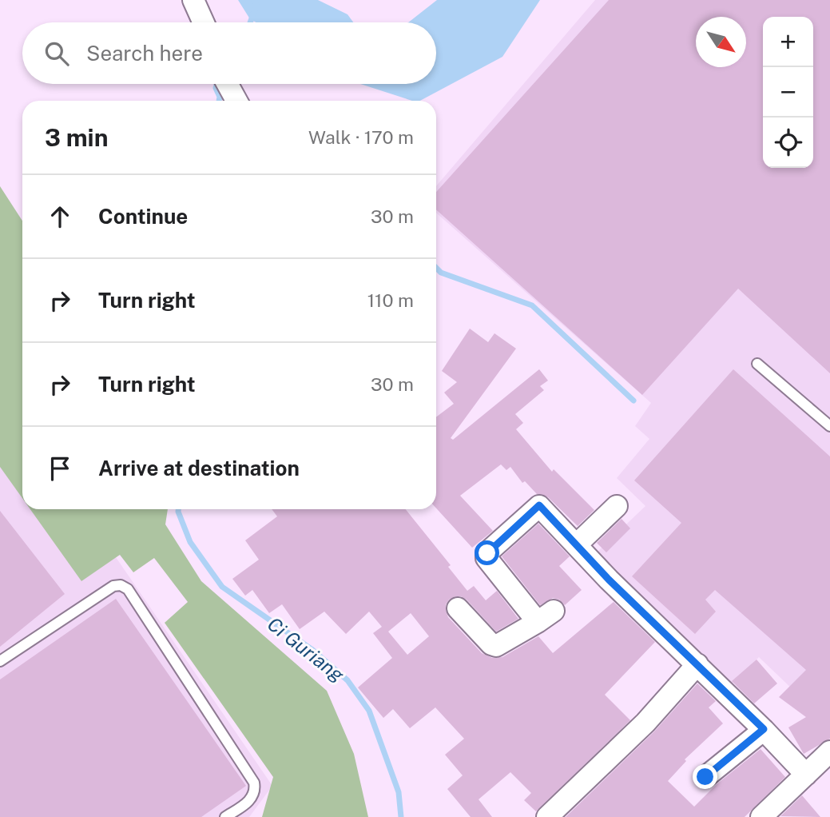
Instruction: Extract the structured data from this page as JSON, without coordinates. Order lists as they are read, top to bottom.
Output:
{
  "water": ["Ci Guriang"],
  "north": "bottom right",
  "page": {
    "map_buttons": ["+", "−"],
    "search": "Search here",
    "heading": ["3 min", "Walk · 170 m"],
    "list": [
      ["Continue", "30 m"],
      ["Turn right", "110 m"],
      ["Turn right", "30 m"],
      "Arrive at destination"
    ]
  }
}
